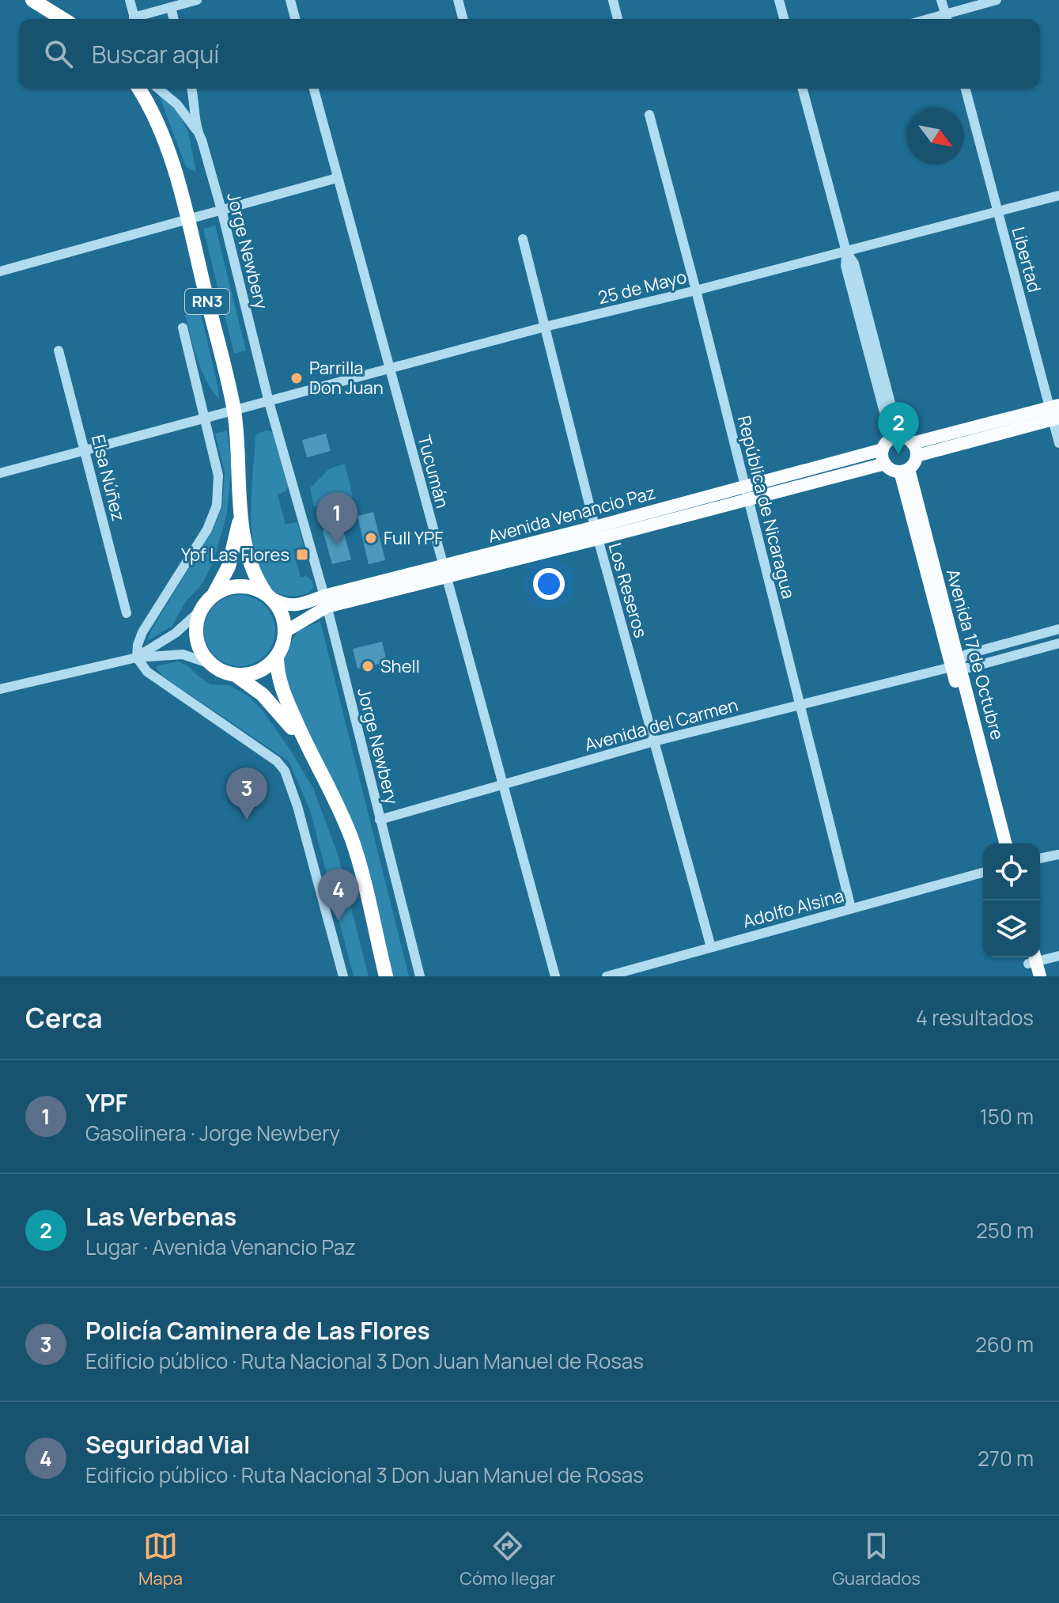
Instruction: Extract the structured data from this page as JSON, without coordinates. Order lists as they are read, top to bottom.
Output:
{
  "streets": {
    "highway": ["RN3"],
    "main road": ["Avenida Venancio Paz", "Avenida 17 de Octubre"],
    "street": [
      "Jorge Newbery",
      "Libertad",
      "25 de Mayo",
      "Tucumán",
      "Elsa Núñez",
      "República de Nicaragua",
      "Los Reseros",
      "Avenida del Carmen",
      "Adolfo Alsina"
    ]
  },
  "crossings": [
    ["Jorge Newbery", "25 de Mayo"],
    ["Jorge Newbery", "Avenida Venancio Paz"],
    ["Jorge Newbery", "Avenida del Carmen"],
    ["Libertad", "25 de Mayo"],
    ["25 de Mayo", "RN3"],
    ["25 de Mayo", "Tucumán"],
    ["25 de Mayo", "Elsa Núñez"],
    ["25 de Mayo", "República de Nicaragua"],
    ["25 de Mayo", "Los Reseros"],
    ["RN3", "Avenida Venancio Paz"],
    ["Tucumán", "Avenida Venancio Paz"],
    ["Tucumán", "Avenida del Carmen"],
    ["República de Nicaragua", "Avenida Venancio Paz"],
    ["República de Nicaragua", "Avenida del Carmen"],
    ["República de Nicaragua", "Adolfo Alsina"],
    ["Avenida Venancio Paz", "Los Reseros"],
    ["Avenida Venancio Paz", "Avenida 17 de Octubre"],
    ["Los Reseros", "Avenida del Carmen"],
    ["Los Reseros", "Adolfo Alsina"],
    ["Avenida 17 de Octubre", "Avenida del Carmen"]
  ],
  "places": {
    "other": ["Parrilla Don Juan", "Full YPF", "Shell"],
    "transit": ["Ypf Las Flores"]
  },
  "north": "bottom right",
  "page": {
    "search": "Buscar aquí",
    "pins": [
      "2",
      "1",
      "3",
      "4"
    ],
    "heading": ["Cerca", "4 resultados"],
    "list": [
      {
        "mark": "1",
        "name": "YPF",
        "note": "Gasolinera · Jorge Newbery",
        "value": "150 m"
      },
      {
        "mark": "2",
        "name": "Las Verbenas",
        "note": "Lugar · Avenida Venancio Paz",
        "value": "250 m"
      },
      {
        "mark": "3",
        "name": "Policía Caminera de Las Flores",
        "note": "Edificio público · Ruta Nacional 3 Don Juan Manuel de Rosas",
        "value": "260 m"
      },
      {
        "mark": "4",
        "name": "Seguridad Vial",
        "note": "Edificio público · Ruta Nacional 3 Don Juan Manuel de Rosas",
        "value": "270 m"
      }
    ],
    "nav": ["Mapa", "Cómo llegar", "Guardados"]
  }
}
